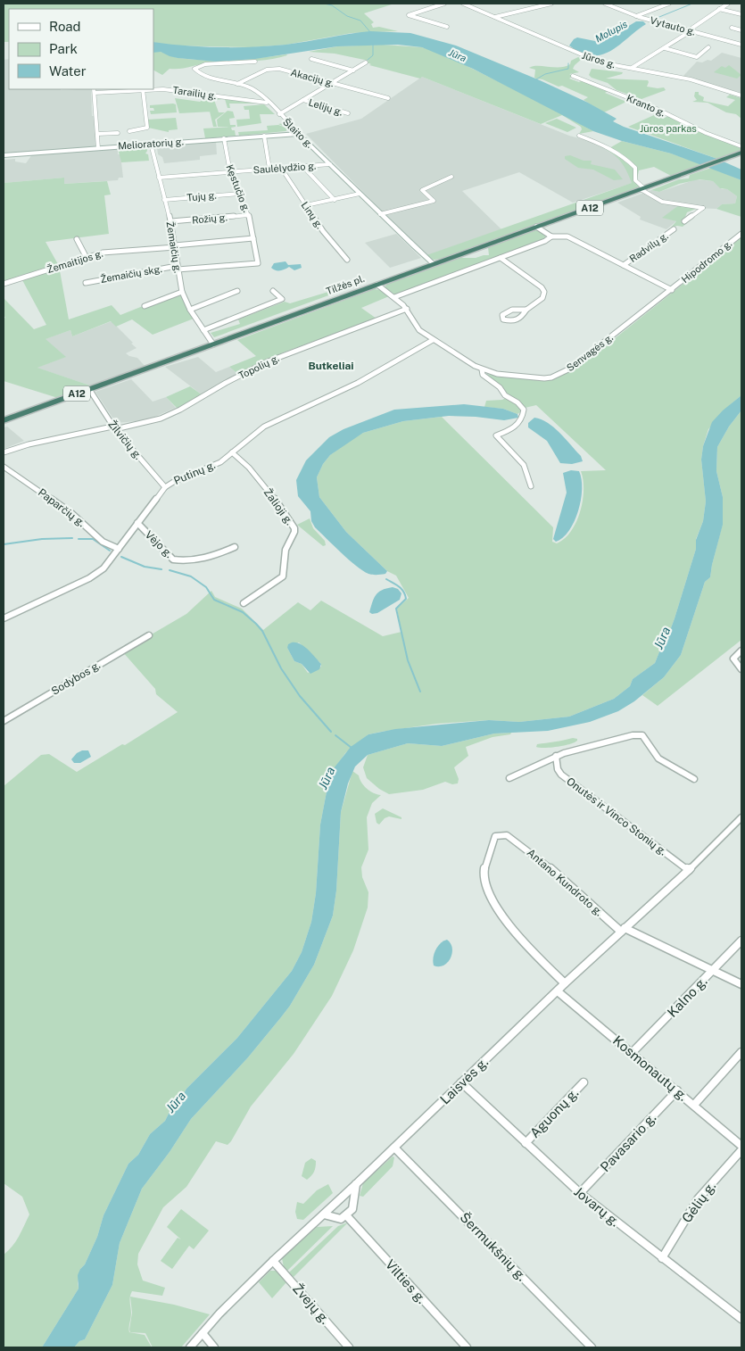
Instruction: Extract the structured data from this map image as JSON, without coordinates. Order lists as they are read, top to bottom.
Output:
{
  "streets": {
    "highway": ["A12", "Tilžės pl."],
    "main road": ["Šlaito g.", "Melioratorių g."],
    "street": [
      "Vytauto g.",
      "Jūros g.",
      "Akacijų g.",
      "Tarailių g.",
      "Kranto g.",
      "Lelijų g.",
      "Saulėlydžio g.",
      "Kęstučio g.",
      "Tujų g.",
      "Linų g.",
      "Rožių g.",
      "Žemaičių g.",
      "Radvilų g.",
      "Žemaitijos g.",
      "Hipodromo g.",
      "Žemaičių skg.",
      "Senvagės g.",
      "Topolių g.",
      "Žilvičių g.",
      "Putinų g.",
      "Žalioji g.",
      "Paparčių g.",
      "Vėjo g.",
      "Sodybos g.",
      "Onutės ir Vinco Stonių g.",
      "Antano Kundroto g.",
      "Kalno g.",
      "Kosmonautų g.",
      "Laisvės g.",
      "Aguonų g.",
      "Pavasario g.",
      "Gėlių g.",
      "Jovarų g.",
      "Šermukšnių g.",
      "Vilties g.",
      "Žvejų g."
    ]
  },
  "crossings": [
    ["Akacijų g.", "Šlaito g."],
    ["Tarailių g.", "Šlaito g."],
    ["Šlaito g.", "Melioratorių g."],
    ["Šlaito g.", "Saulėlydžio g."],
    ["Šlaito g.", "Tilžės pl."],
    ["Melioratorių g.", "Kęstučio g."],
    ["Melioratorių g.", "Žemaičių g."],
    ["Saulėlydžio g.", "Kęstučio g."],
    ["Saulėlydžio g.", "Linų g."],
    ["Saulėlydžio g.", "Žemaičių g."],
    ["Kęstučio g.", "Tujų g."],
    ["Kęstučio g.", "Rožių g."],
    ["Kęstučio g.", "Žemaičių g."],
    ["Kęstučio g.", "Žemaitijos g."],
    ["Kęstučio g.", "Žemaičių skg."],
    ["Tujų g.", "Žemaičių g."],
    ["Rožių g.", "Žemaičių g."],
    ["Žemaičių g.", "Žemaitijos g."],
    ["Žemaičių g.", "Žemaičių skg."],
    ["Žemaičių g.", "Tilžės pl."],
    ["Hipodromo g.", "Senvagės g."],
    ["Tilžės pl.", "Senvagės g."],
    ["Tilžės pl.", "Žilvičių g."],
    ["Senvagės g.", "Topolių g."],
    ["Senvagės g.", "Putinų g."],
    ["Topolių g.", "Žilvičių g."],
    ["Žilvičių g.", "Putinų g."],
    ["Putinų g.", "Žalioji g."],
    ["Putinų g.", "Paparčių g."],
    ["Putinų g.", "Vėjo g."],
    ["Onutės ir Vinco Stonių g.", "Laisvės g."],
    ["Antano Kundroto g.", "Kalno g."],
    ["Antano Kundroto g.", "Laisvės g."],
    ["Kalno g.", "Kosmonautų g."],
    ["Kosmonautų g.", "Laisvės g."],
    ["Kosmonautų g.", "Pavasario g."],
    ["Laisvės g.", "Jovarų g."],
    ["Laisvės g.", "Šermukšnių g."],
    ["Laisvės g.", "Žvejų g."],
    ["Aguonų g.", "Jovarų g."],
    ["Pavasario g.", "Jovarų g."],
    ["Gėlių g.", "Jovarų g."]
  ],
  "districts": ["Butkeliai"],
  "water": ["Molupis", "Jūra"],
  "parks": ["Jūros parkas"],
  "legend": ["Road", "Park", "Water"]
}
